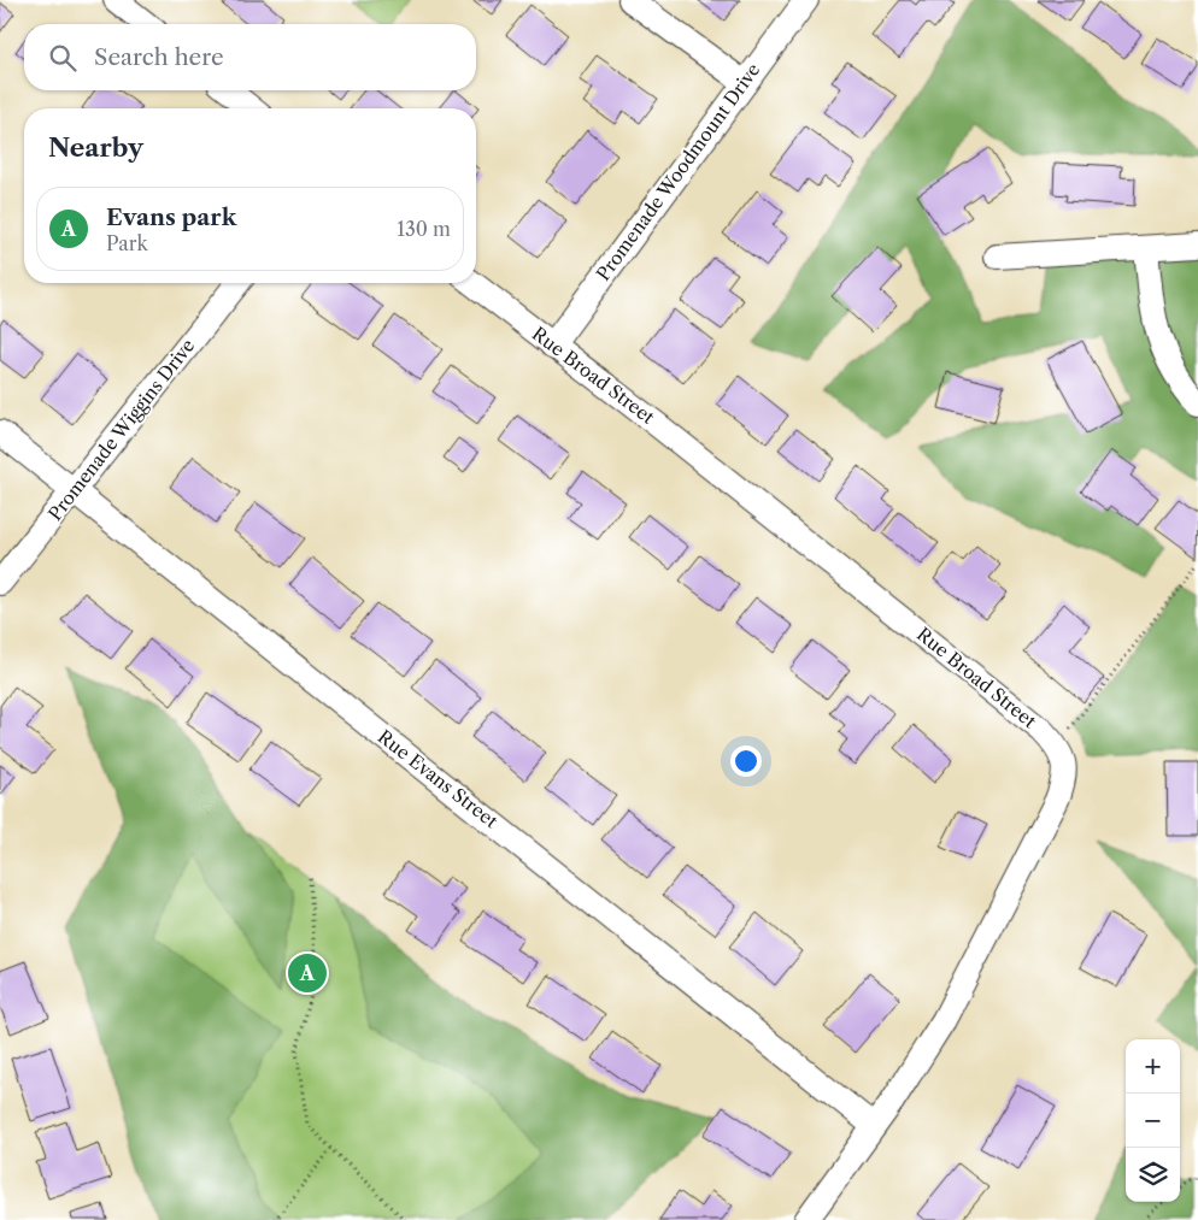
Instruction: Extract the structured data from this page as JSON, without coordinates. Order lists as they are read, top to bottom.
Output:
{
  "streets": {
    "street": [
      "Promenade Woodmount Drive",
      "Rue Broad Street",
      "Promenade Wiggins Drive",
      "Rue Evans Street"
    ]
  },
  "crossings": [
    ["Promenade Woodmount Drive", "Rue Broad Street"],
    ["Promenade Wiggins Drive", "Rue Evans Street"]
  ],
  "page": {
    "search": "Search here",
    "heading": "Nearby",
    "list": [
      {
        "mark": "A",
        "name": "Evans park",
        "note": "Park",
        "value": "130 m"
      }
    ],
    "pins": "A",
    "map_buttons": ["+", "−"]
  }
}
